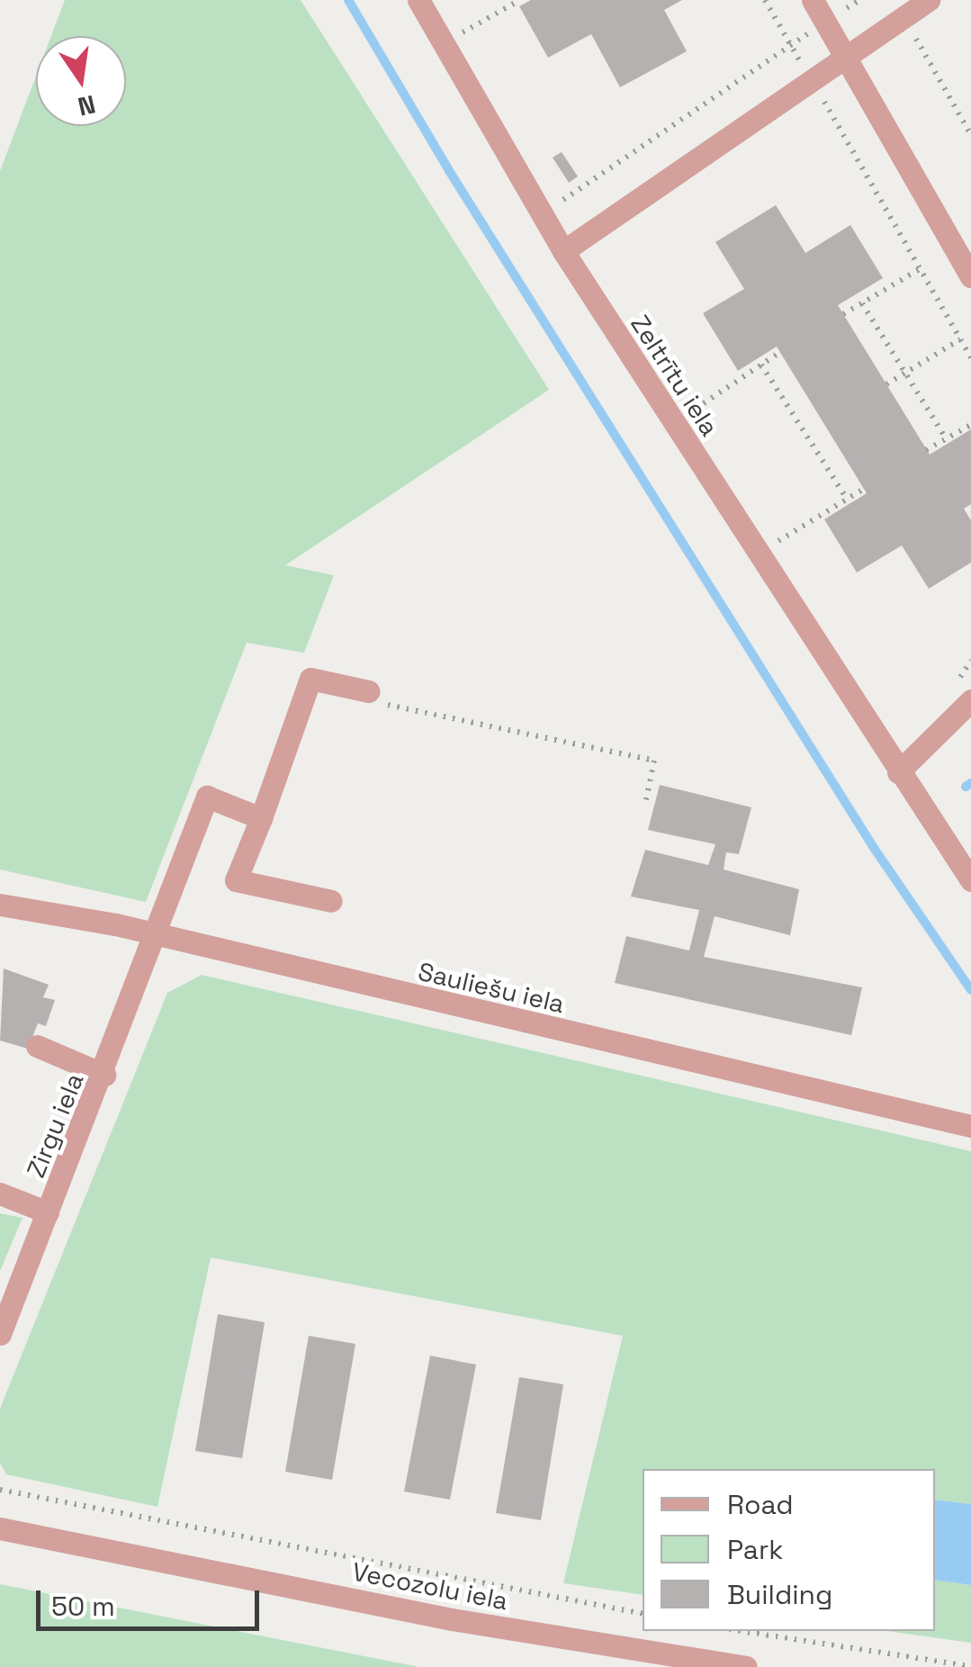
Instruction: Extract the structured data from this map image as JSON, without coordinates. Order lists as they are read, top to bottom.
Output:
{
  "streets": {
    "street": [
      "Zeltrītu iela",
      "Sauliešu iela",
      "Zirgu iela",
      "Vecozolu iela"
    ]
  },
  "crossings": [
    ["Sauliešu iela", "Zirgu iela"]
  ],
  "legend": ["Road", "Park", "Building"],
  "scale_bar": "50 m",
  "north": "bottom"
}
